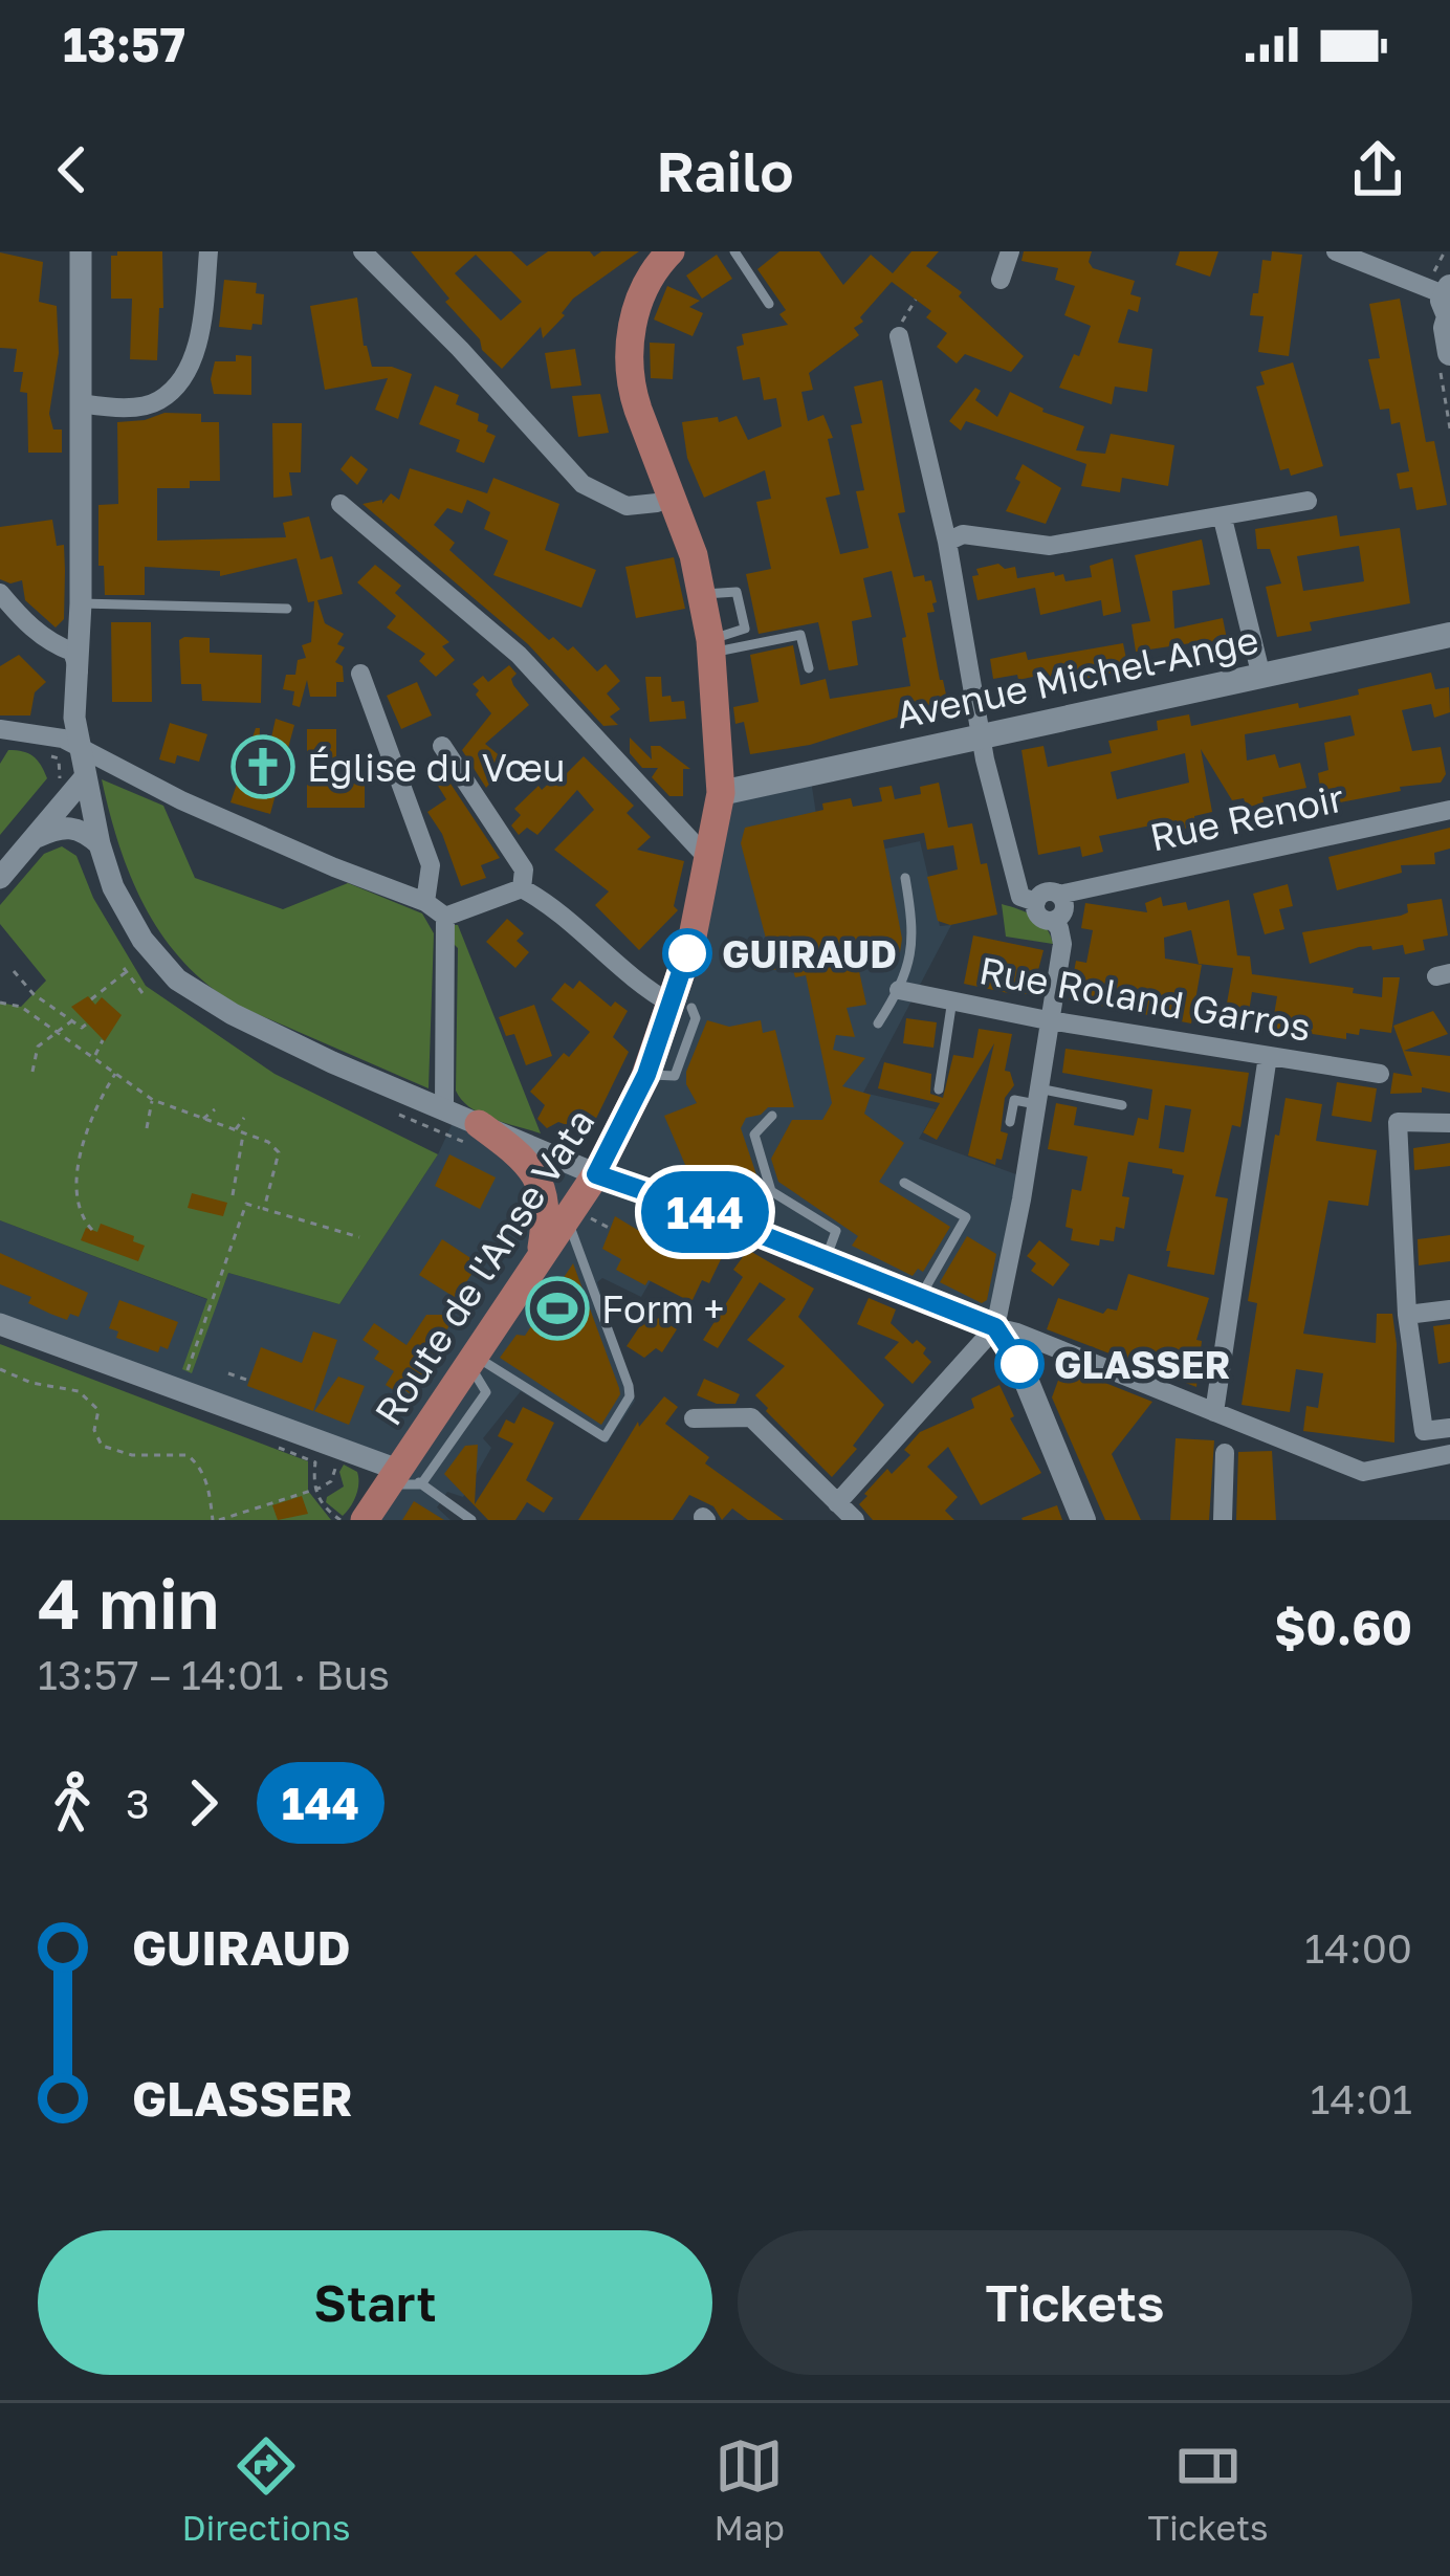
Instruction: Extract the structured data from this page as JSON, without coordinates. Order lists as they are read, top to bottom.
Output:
{
  "streets": {
    "main road": ["Avenue Michel-Ange", "Route de l'Anse Vata"],
    "street": ["Rue Renoir", "Rue Roland Garros"]
  },
  "crossings": [
    ["Avenue Michel-Ange", "Route de l'Anse Vata"]
  ],
  "places": {
    "church": ["Église du Vœu"],
    "other": ["GUIRAUD", "GLASSER"],
    "sports": ["Form +"]
  },
  "lines": ["bus line 144"],
  "page": {
    "status": "13:57",
    "header": "Railo",
    "on_map": "144",
    "heading": ["4 min", "13:57 – 14:01 · Bus", "$0.60"],
    "legs": ["3", "144"],
    "list": [
      {
        "name": "GUIRAUD",
        "value": "14:00"
      },
      {
        "name": "GLASSER",
        "value": "14:01"
      }
    ],
    "buttons": ["Start", "Tickets"],
    "tabs": ["Directions", "Map", "Tickets"]
  }
}
